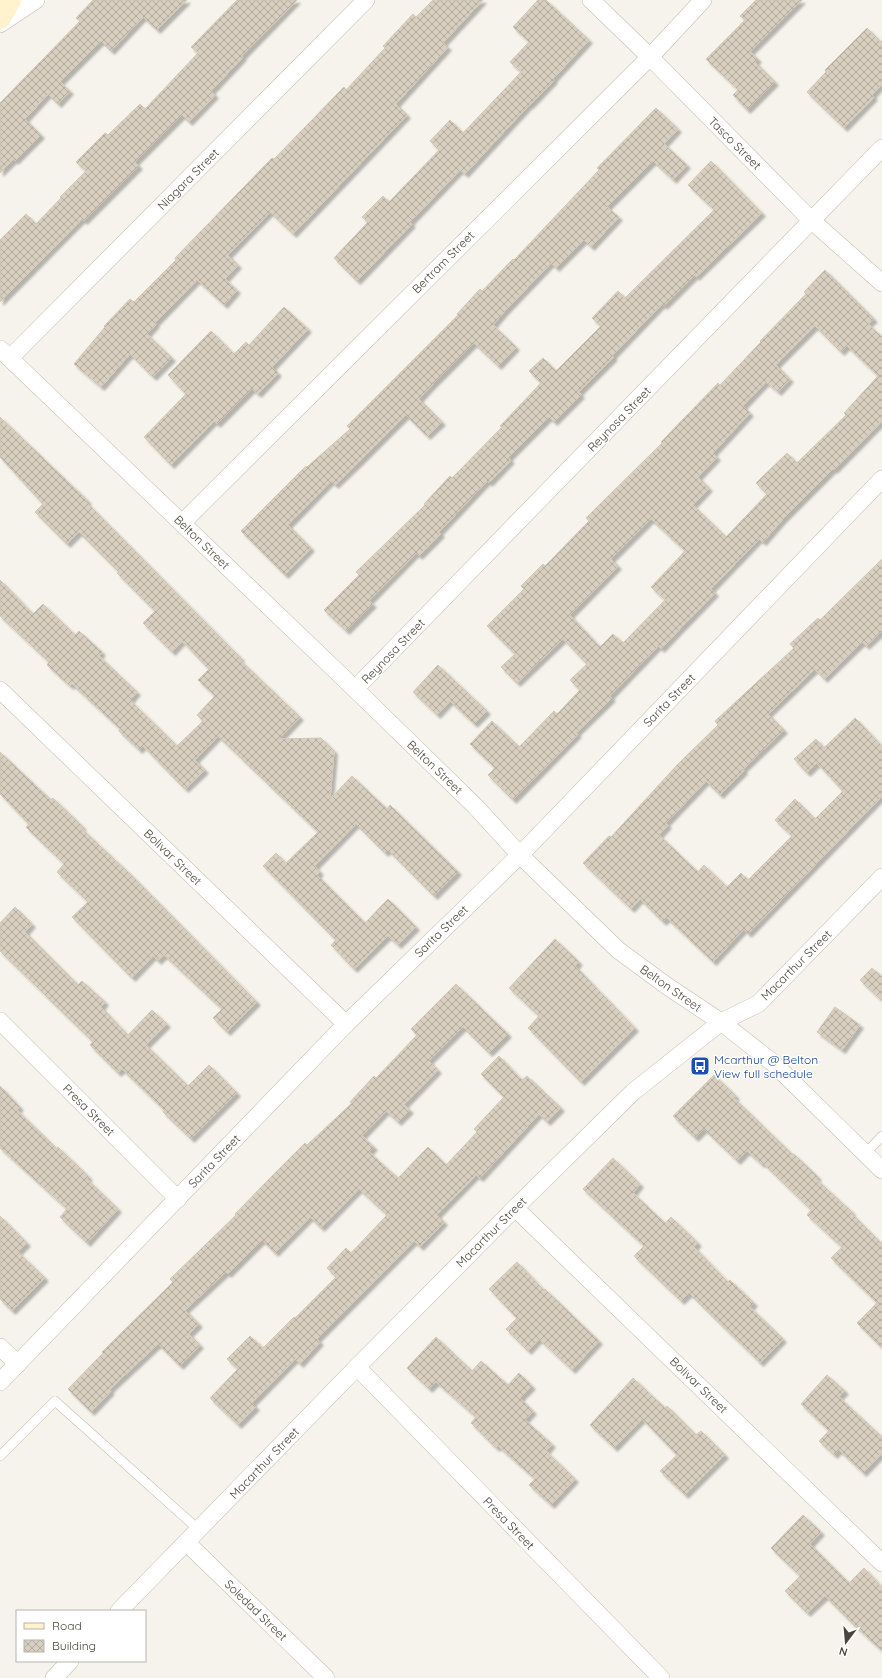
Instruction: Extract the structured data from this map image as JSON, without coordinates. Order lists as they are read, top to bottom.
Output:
{
  "streets": {
    "street": [
      "Tasco Street",
      "Niagara Street",
      "Bertram Street",
      "Reynosa Street",
      "Belton Street",
      "Sarita Street",
      "Bolivar Street",
      "Macarthur Street",
      "Presa Street",
      "Soledad Street"
    ]
  },
  "crossings": [
    ["Tasco Street", "Bertram Street"],
    ["Tasco Street", "Reynosa Street"],
    ["Niagara Street", "Belton Street"],
    ["Bertram Street", "Belton Street"],
    ["Reynosa Street", "Belton Street"],
    ["Belton Street", "Sarita Street"],
    ["Belton Street", "Macarthur Street"],
    ["Sarita Street", "Bolivar Street"],
    ["Sarita Street", "Presa Street"],
    ["Bolivar Street", "Macarthur Street"],
    ["Macarthur Street", "Presa Street"],
    ["Macarthur Street", "Soledad Street"]
  ],
  "places": {
    "bus stop": ["Mcarthur @ Belton View full schedule"]
  },
  "legend": ["Road", "Building"],
  "north": "bottom"
}
